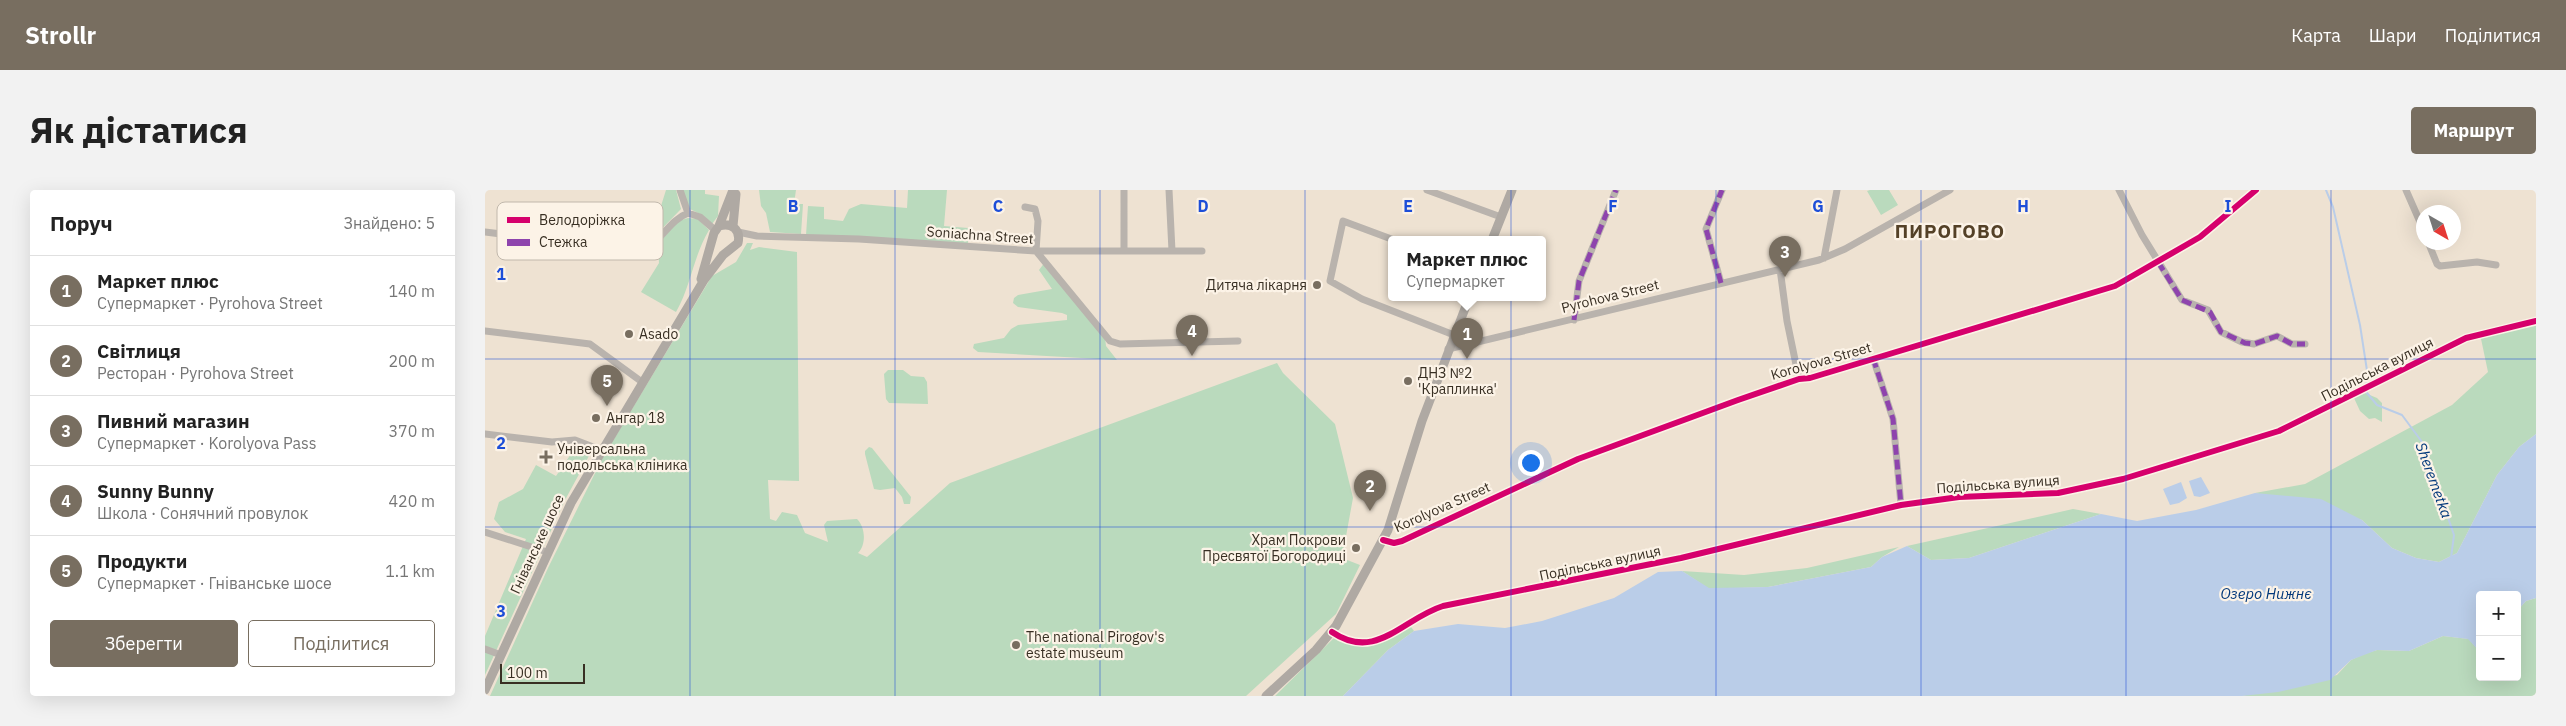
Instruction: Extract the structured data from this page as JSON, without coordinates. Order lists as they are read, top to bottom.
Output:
{
  "streets": {
    "main road": ["Гніванське шосе"],
    "street": [
      "Soniachna Street",
      "Pyrohova Street",
      "Korolyova Street",
      "Подільська вулиця"
    ]
  },
  "districts": ["ПИРОГОВО"],
  "water": ["Sheremetka", "Озеро Нижнє"],
  "places": {
    "other": [
      "Дитяча лікарня",
      "Asado",
      "ДНЗ №2 'Краплинка'",
      "Ангар 18",
      "Храм Покрови Пресвятої Богородиці",
      "The national Pirogov's estate museum"
    ],
    "health": ["Універсальна подольська кліника"]
  },
  "legend": ["Велодоріжка", "Стежка"],
  "scale_bar": "100 m",
  "north": "bottom right",
  "page": {
    "header": "Strollr",
    "nav": ["Карта", "Шари", "Поділитися"],
    "title": "Як дістатися",
    "buttons": [
      "Маршрут",
      ["Зберегти", "Поділитися"]
    ],
    "heading": ["Поруч", "Знайдено: 5"],
    "popup": ["Маркет плюс", "Супермаркет"],
    "pins": [
      "3",
      "4",
      "1",
      "5",
      "2"
    ],
    "list": [
      {
        "mark": "1",
        "name": "Маркет плюс",
        "note": "Супермаркет · Pyrohova Street",
        "value": "140 m"
      },
      {
        "mark": "2",
        "name": "Світлиця",
        "note": "Ресторан · Pyrohova Street",
        "value": "200 m"
      },
      {
        "mark": "3",
        "name": "Пивний магазин",
        "note": "Супермаркет · Korolyova Pass",
        "value": "370 m"
      },
      {
        "mark": "4",
        "name": "Sunny Bunny",
        "note": "Школа · Сонячний провулок",
        "value": "420 m"
      },
      {
        "mark": "5",
        "name": "Продукти",
        "note": "Супермаркет · Гніванське шосе",
        "value": "1.1 km"
      }
    ],
    "map_buttons": ["+", "−"],
    "scale": "100 m"
  },
  "grid": {
    "columns": [
      "B",
      "C",
      "D",
      "E",
      "F",
      "G",
      "H",
      "I"
    ],
    "rows": ["1", "2", "3"]
  }
}
